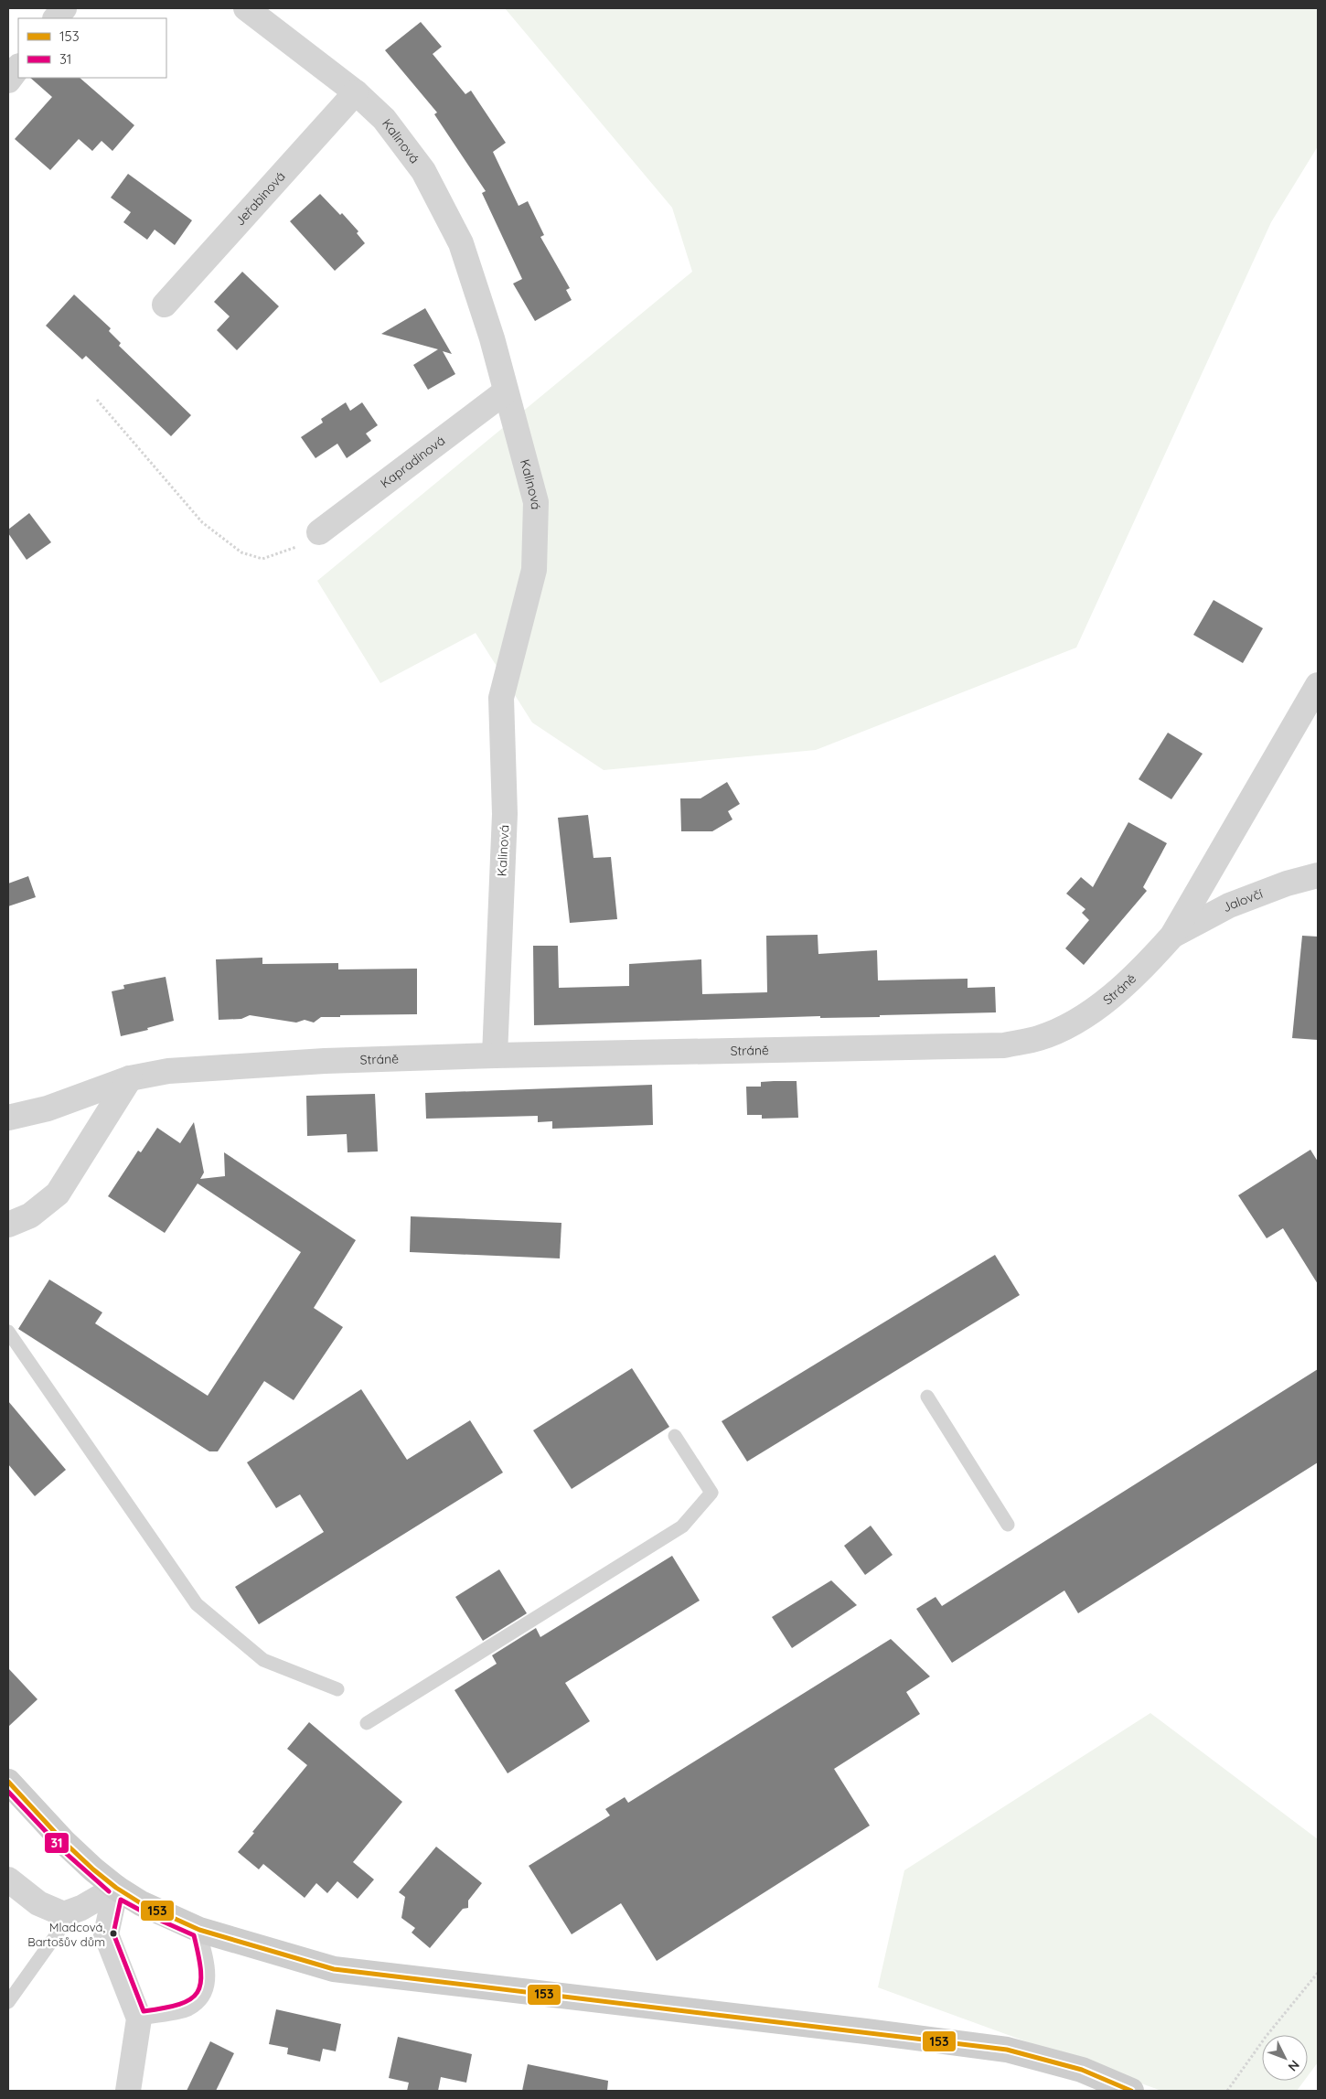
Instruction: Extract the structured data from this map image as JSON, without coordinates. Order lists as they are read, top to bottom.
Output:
{
  "streets": {
    "street": [
      "Kalinová",
      "Jeřabinová",
      "Kapradinová",
      "Jalovčí",
      "Stráně"
    ]
  },
  "crossings": [
    ["Kalinová", "Jeřabinová"],
    ["Kalinová", "Kapradinová"],
    ["Kalinová", "Stráně"],
    ["Jalovčí", "Stráně"]
  ],
  "places": ["Mladcová, Bartošův dům"],
  "lines": ["transit line 153", "transit line 31"],
  "legend": ["153", "31"],
  "north": "bottom right"
}
